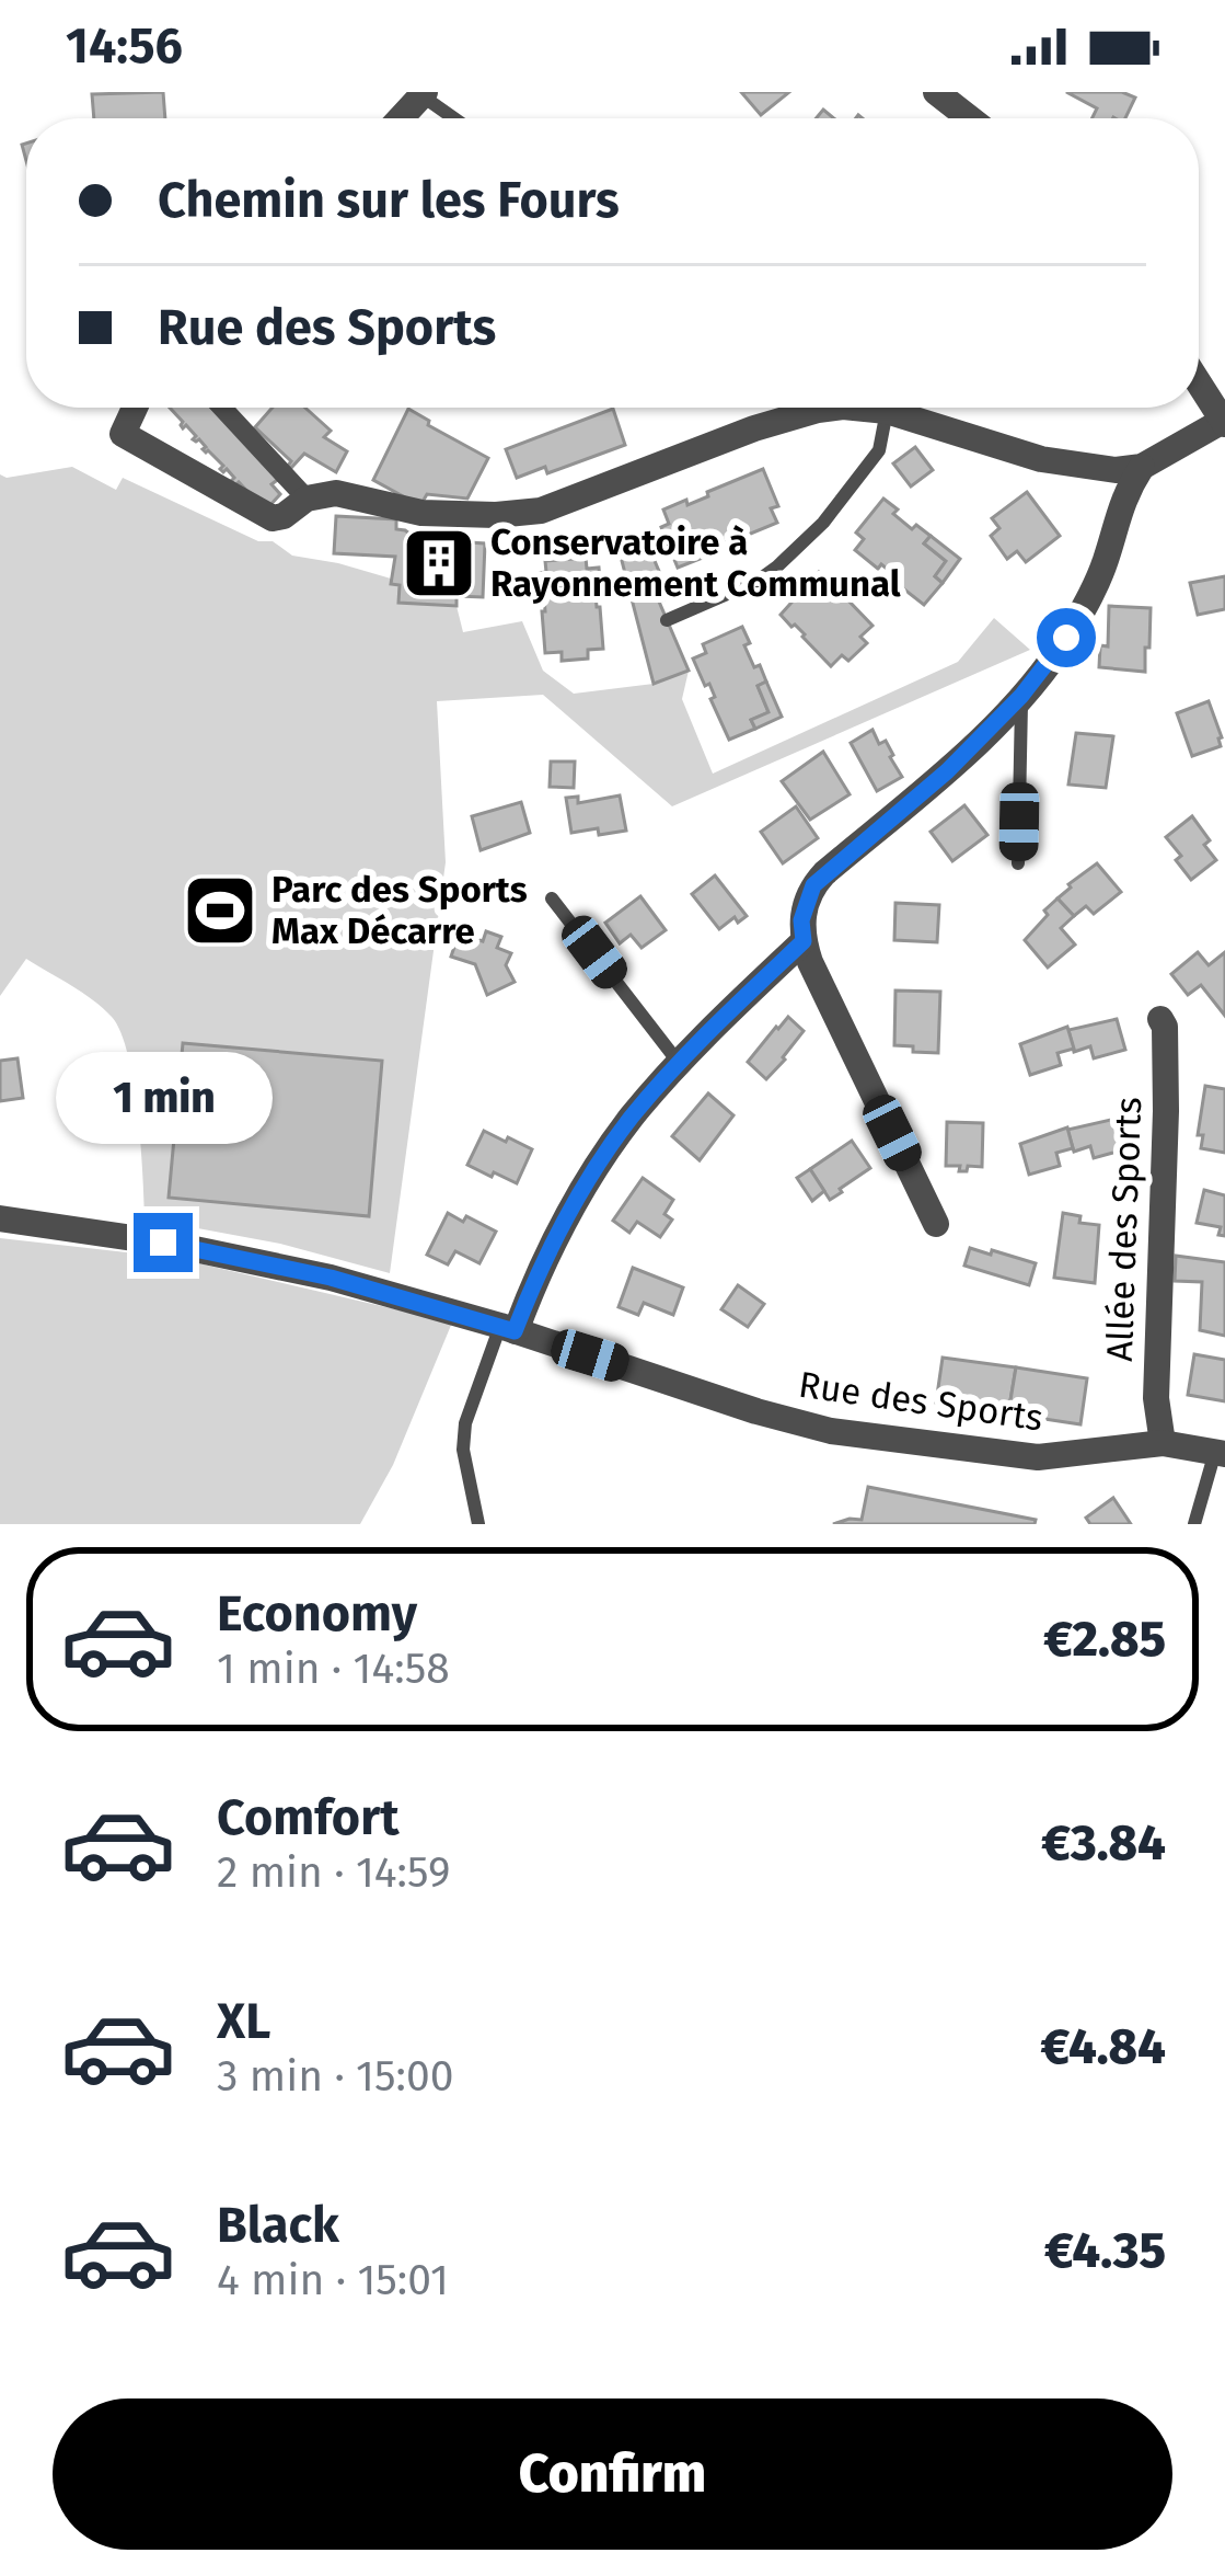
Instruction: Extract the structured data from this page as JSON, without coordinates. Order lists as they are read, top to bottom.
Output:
{
  "streets": {
    "street": ["Allée des Sports", "Rue des Sports"]
  },
  "crossings": [
    ["Allée des Sports", "Rue des Sports"]
  ],
  "places": {
    "building": ["Conservatoire à Rayonnement Communal"],
    "sports": ["Parc des Sports Max Décarre"]
  },
  "page": {
    "status": "14:56",
    "banner": ["Chemin sur les Fours", "Rue des Sports"],
    "bubble": "1 min",
    "list": [
      {
        "name": "Economy",
        "note": "1 min · 14:58",
        "value": "€2.85"
      },
      {
        "name": "Comfort",
        "note": "2 min · 14:59",
        "value": "€3.84"
      },
      {
        "name": "XL",
        "note": "3 min · 15:00",
        "value": "€4.84"
      },
      {
        "name": "Black",
        "note": "4 min · 15:01",
        "value": "€4.35"
      }
    ],
    "buttons": "Confirm"
  }
}
